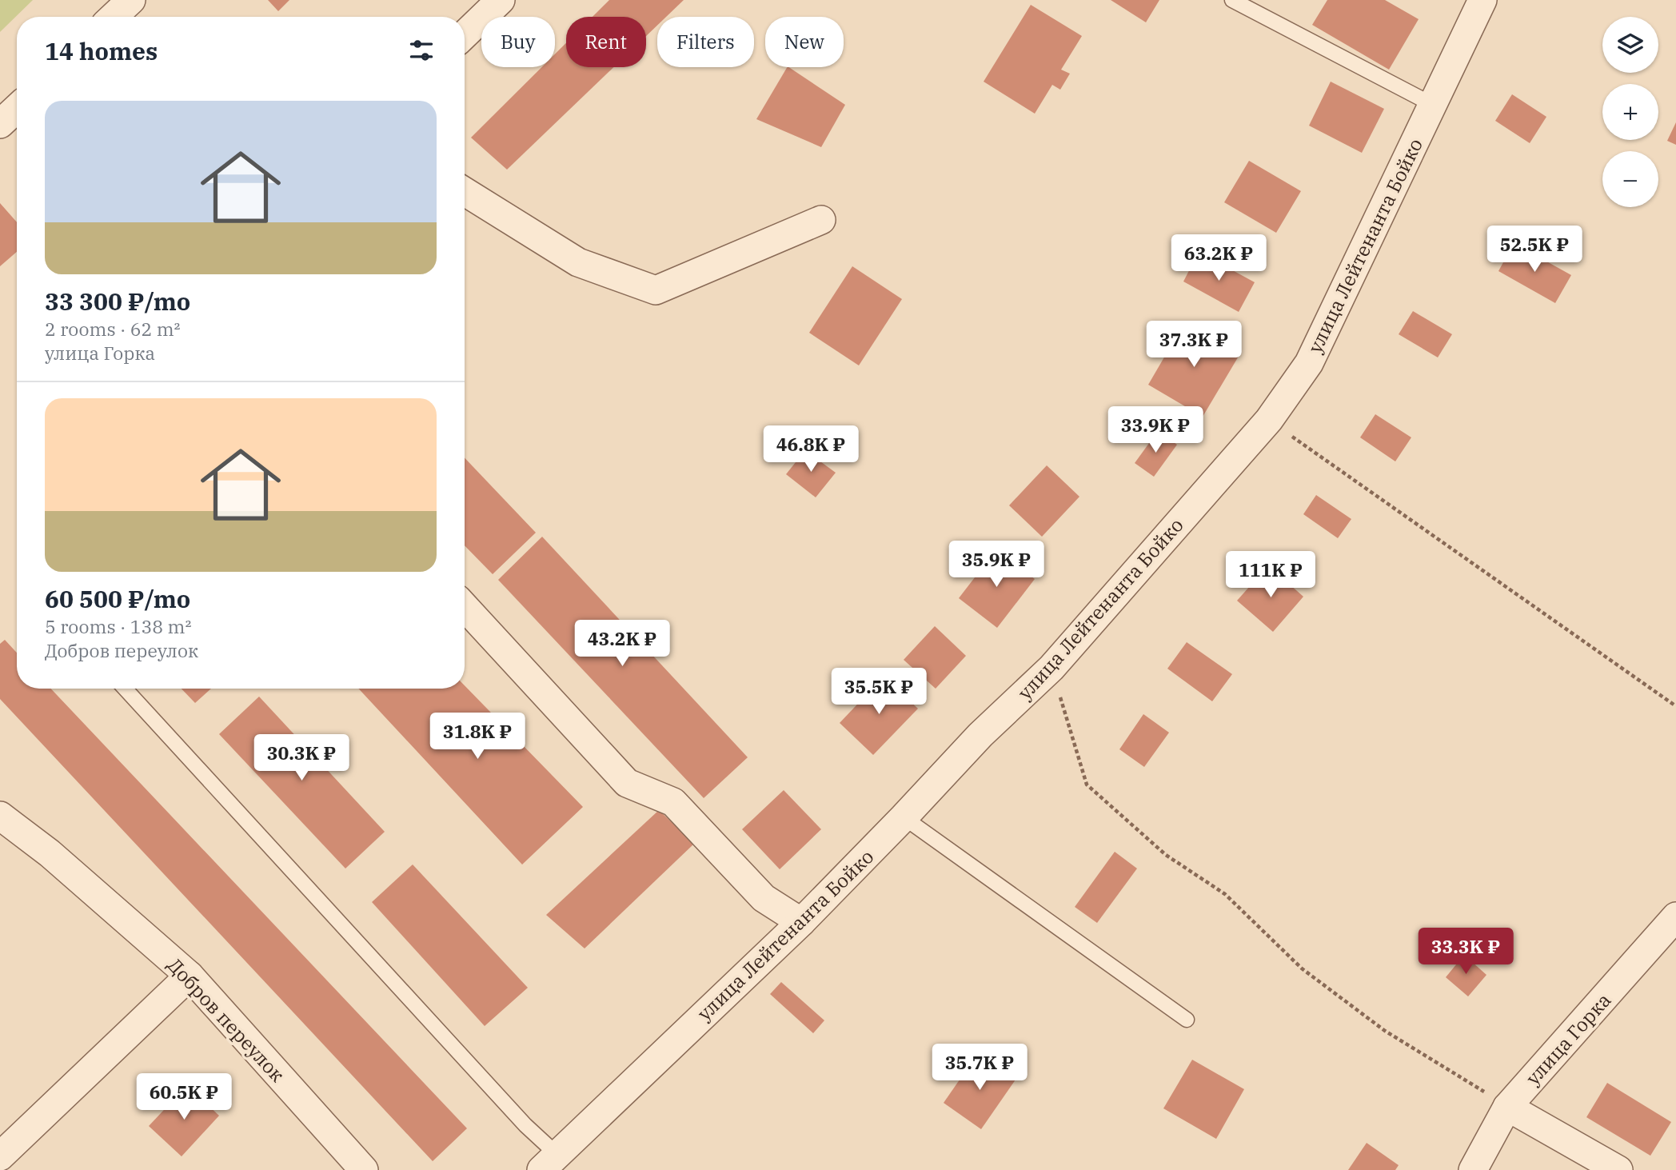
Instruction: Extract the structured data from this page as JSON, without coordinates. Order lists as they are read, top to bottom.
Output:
{
  "streets": {
    "street": ["улица Лейтенанта Бойко", "Добров переулок", "улица Горка"]
  },
  "page": {
    "map_buttons": ["+", "−"],
    "chip": [
      "Buy",
      "Rent",
      "Filters",
      "New"
    ],
    "heading": "14 homes",
    "list": [
      {
        "name": "33 300 ₽/mo",
        "note": "2 rooms · 62 m² · улица Горка"
      },
      {
        "name": "60 500 ₽/mo",
        "note": "5 rooms · 138 m² · Добров переулок"
      }
    ],
    "price": [
      "52.5K ₽",
      "63.2K ₽",
      "37.3K ₽",
      "33.9K ₽",
      "46.8K ₽",
      "35.9K ₽",
      "111K ₽",
      "43.2K ₽",
      "35.5K ₽",
      "31.8K ₽",
      "30.3K ₽",
      "33.3K ₽",
      "35.7K ₽",
      "60.5K ₽"
    ]
  }
}
